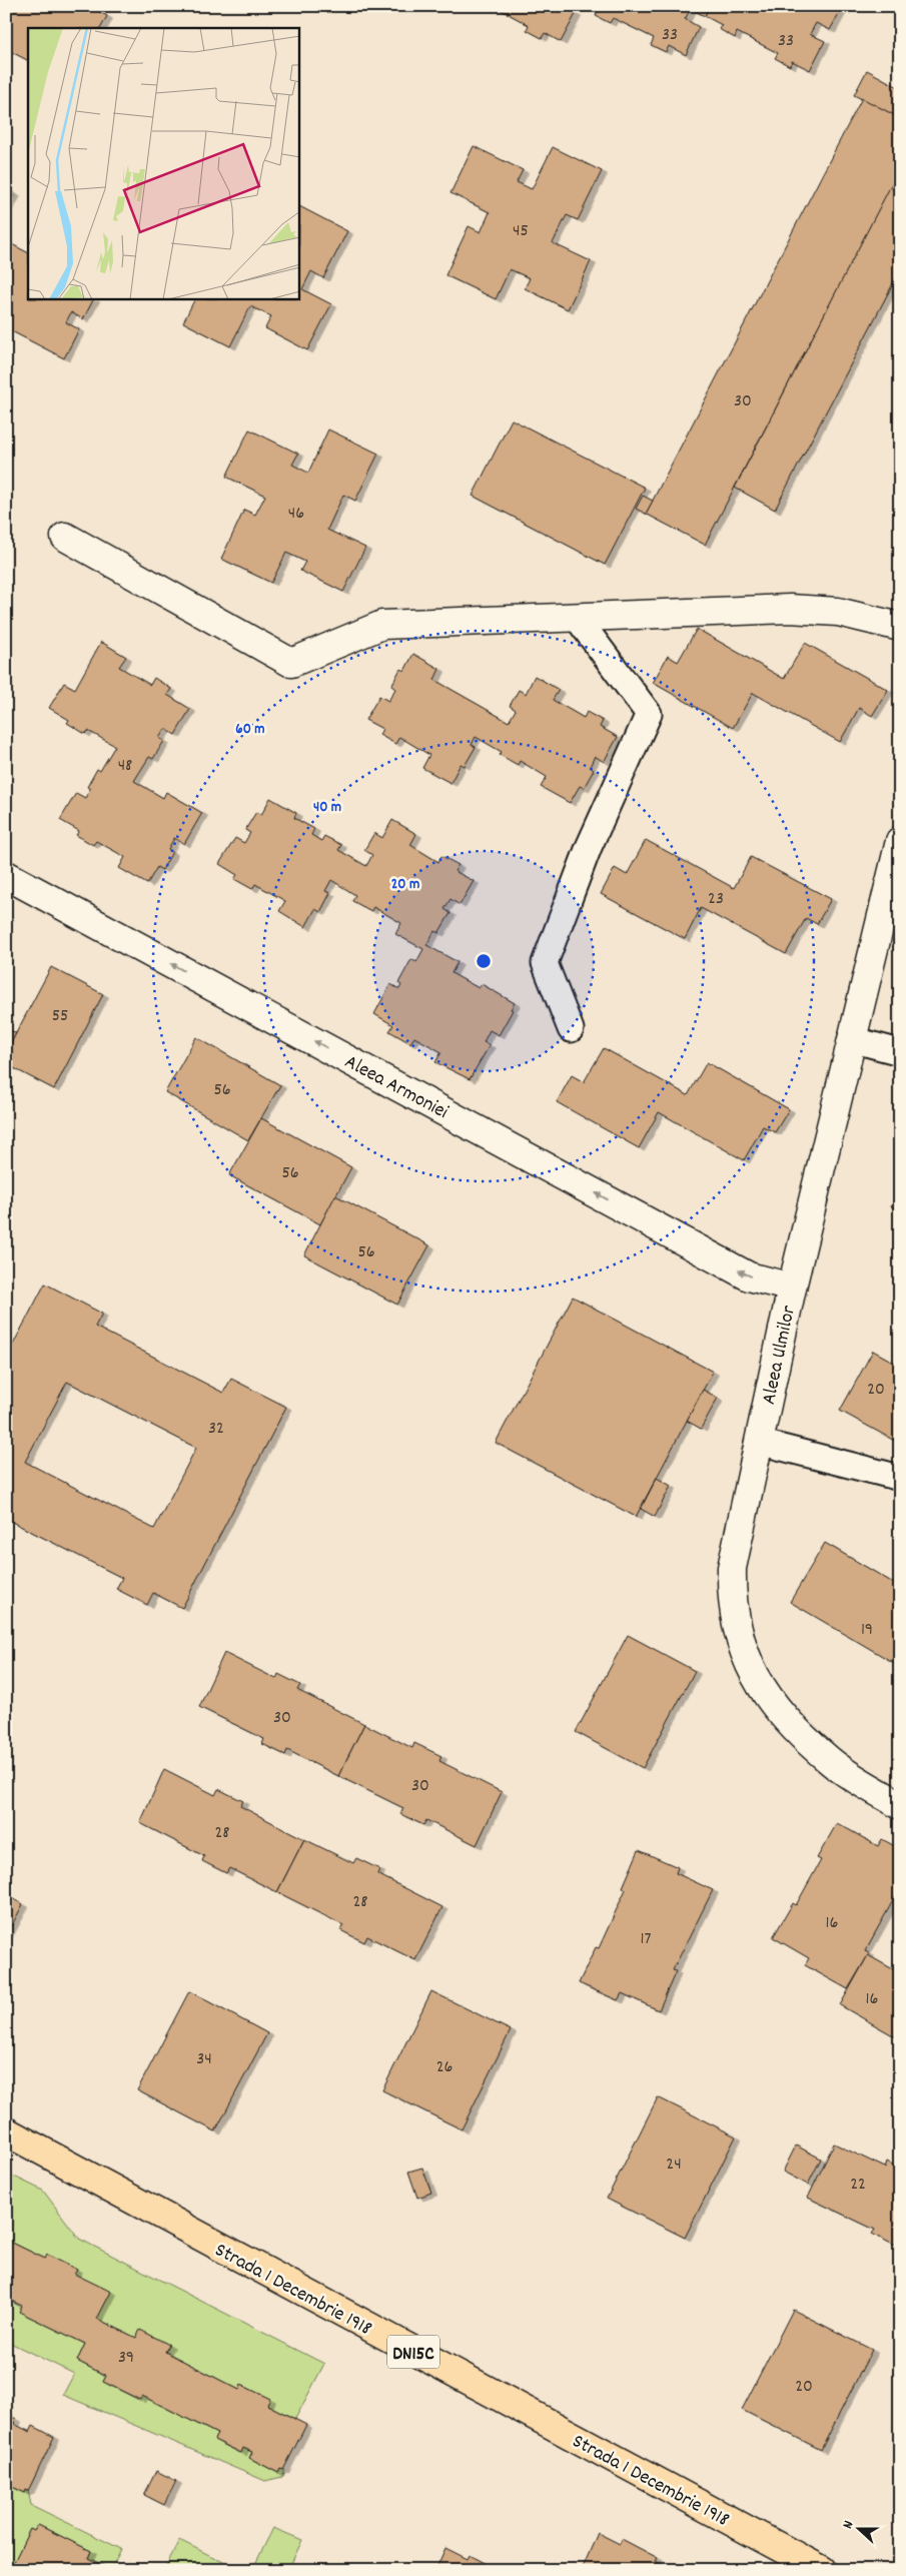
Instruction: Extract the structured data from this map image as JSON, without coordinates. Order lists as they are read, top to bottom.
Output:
{
  "streets": {
    "main road": ["Strada 1 Decembrie 1918", "DN15C"],
    "street": ["Aleea Armoniei", "Aleea Ulmilor"]
  },
  "crossings": [
    ["Aleea Armoniei", "Aleea Ulmilor"]
  ],
  "one_way": ["Aleea Armoniei"],
  "house_numbers": [
    "33",
    "33",
    "45",
    "30",
    "46",
    "48",
    "23",
    "55",
    "56",
    "56",
    "56",
    "20",
    "32",
    "19",
    "30",
    "30",
    "28",
    "28",
    "16",
    "17",
    "16",
    "34",
    "26",
    "24",
    "22",
    "39",
    "20"
  ],
  "north": "left",
  "rings": ["60 m", "40 m", "20 m"]
}
